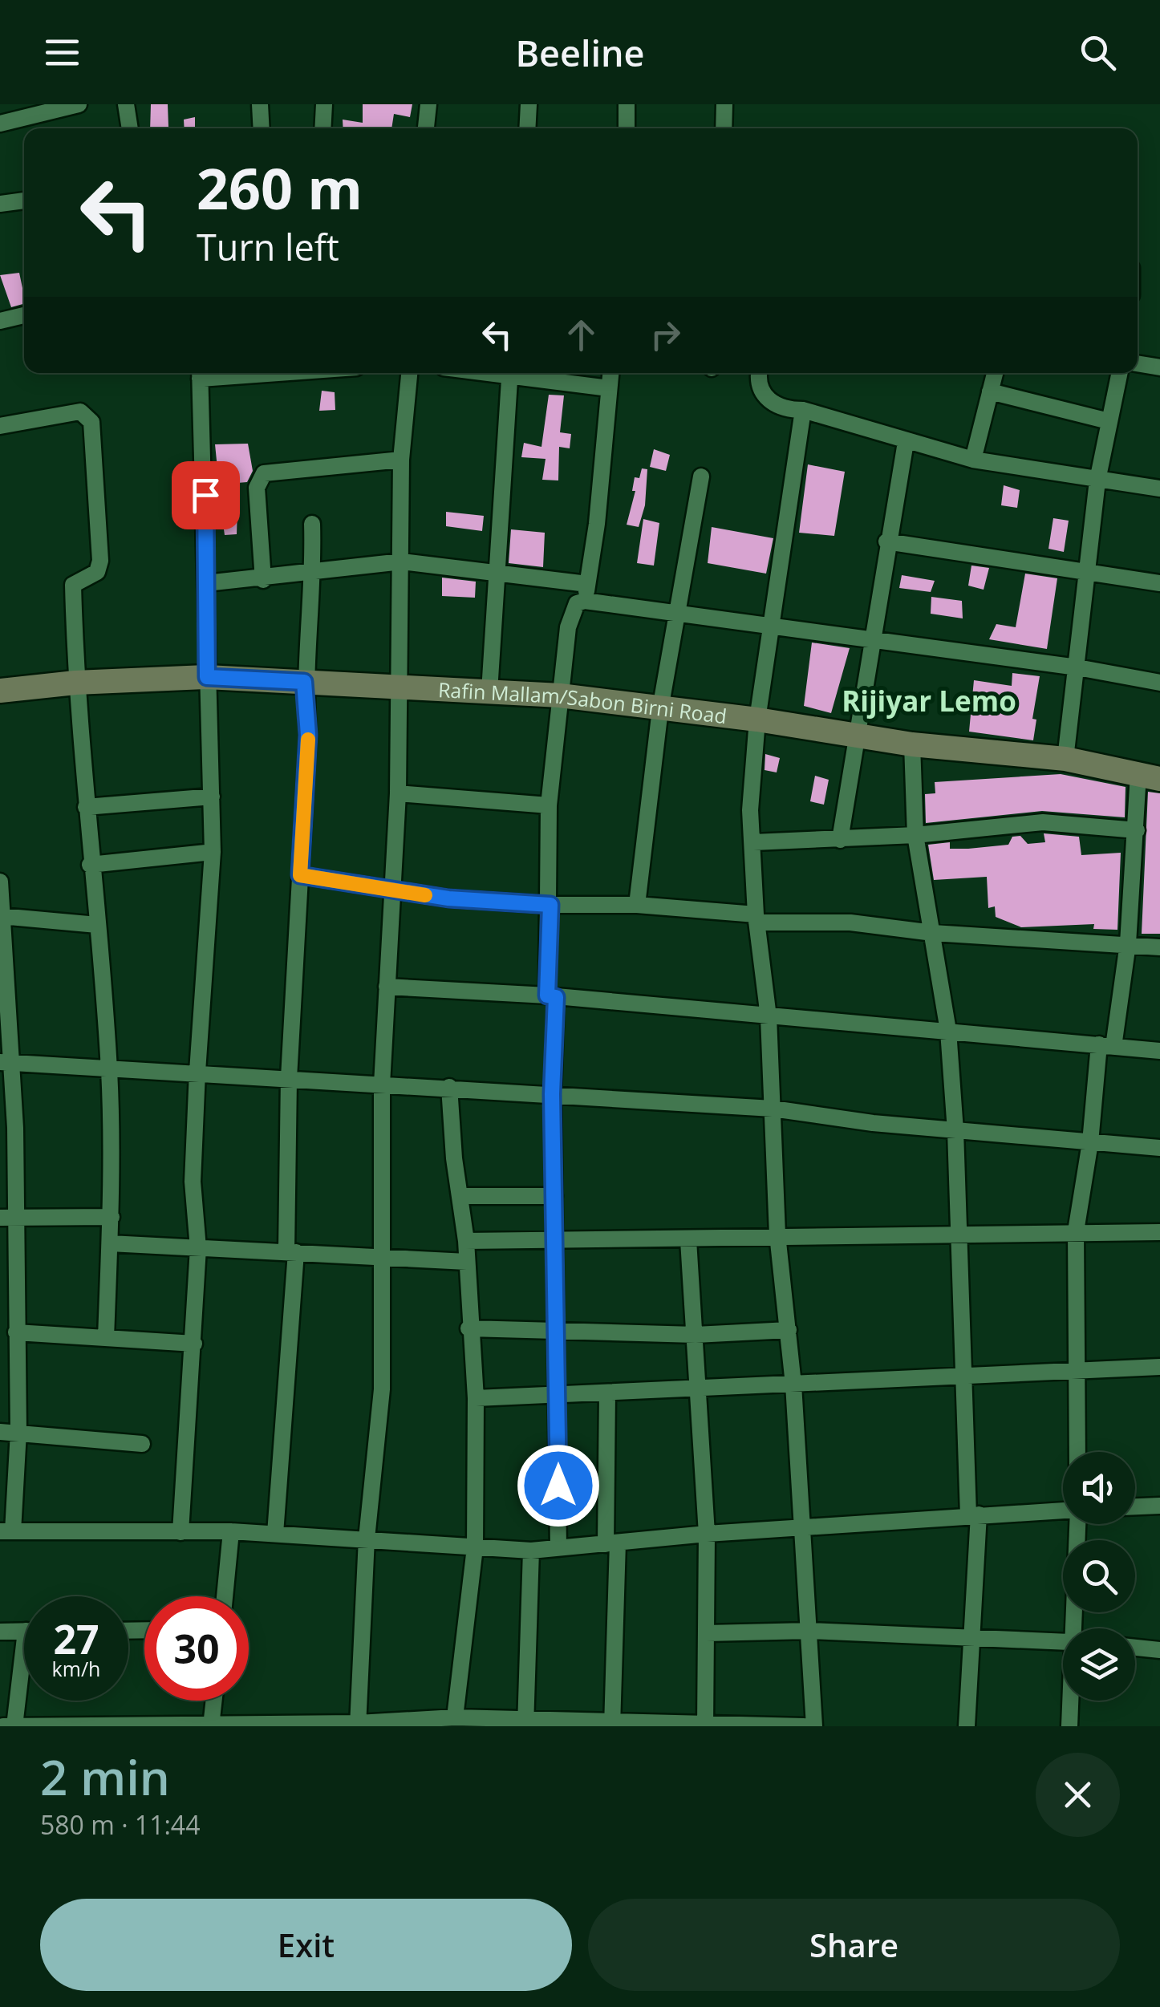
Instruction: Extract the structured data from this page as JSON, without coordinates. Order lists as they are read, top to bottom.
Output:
{
  "streets": {
    "street": ["Rafin Mallam/Sabon Birni Road"]
  },
  "districts": ["Rijiyar Lemo"],
  "page": {
    "header": "Beeline",
    "turn": ["260 m", "Turn left"],
    "speed": "27 km/h",
    "limit": "30",
    "heading": ["2 min", "580 m · 11:44"],
    "buttons": ["Exit", "Share"]
  }
}
